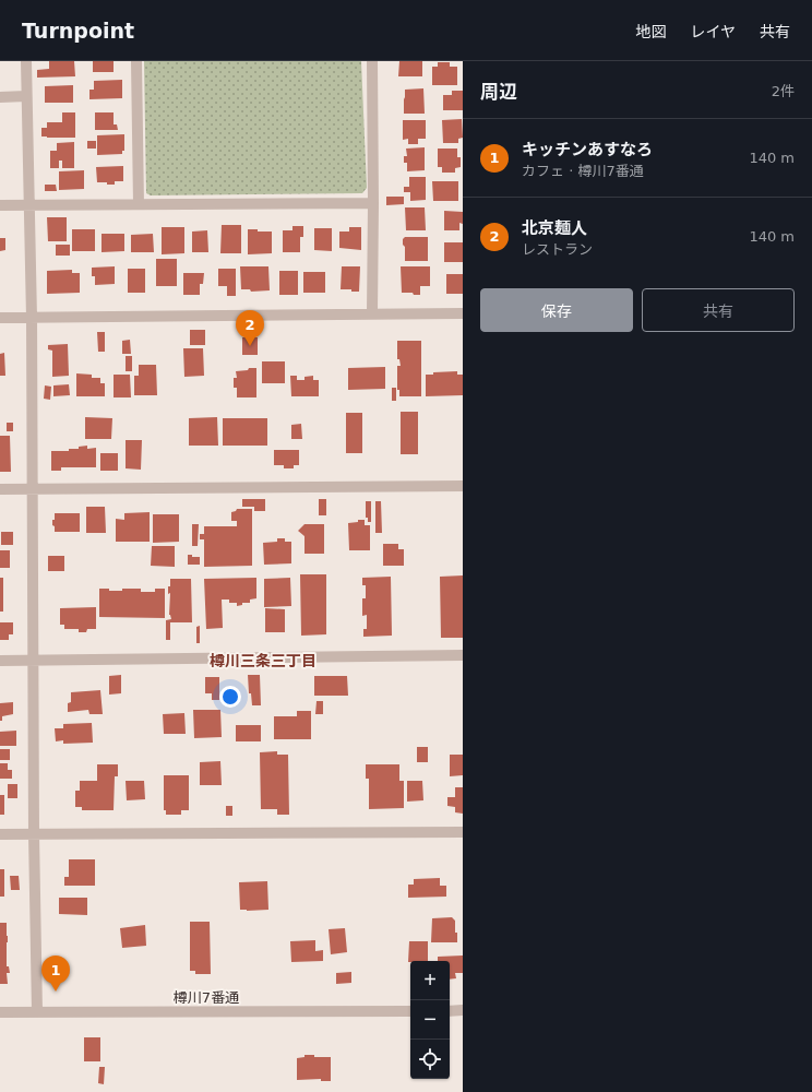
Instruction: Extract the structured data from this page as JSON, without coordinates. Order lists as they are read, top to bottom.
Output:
{
  "streets": {
    "street": ["樽川7番通"]
  },
  "districts": ["樽川三条三丁目"],
  "page": {
    "header": "Turnpoint",
    "nav": ["地図", "レイヤ", "共有"],
    "heading": ["周辺", "2件"],
    "list": [
      {
        "mark": "1",
        "name": "キッチンあすなろ",
        "note": "カフェ · 樽川7番通",
        "value": "140 m"
      },
      {
        "mark": "2",
        "name": "北京麺人",
        "note": "レストラン",
        "value": "140 m"
      }
    ],
    "buttons": ["保存", "共有"],
    "pins": ["2", "1"],
    "map_buttons": ["+", "−"]
  }
}
